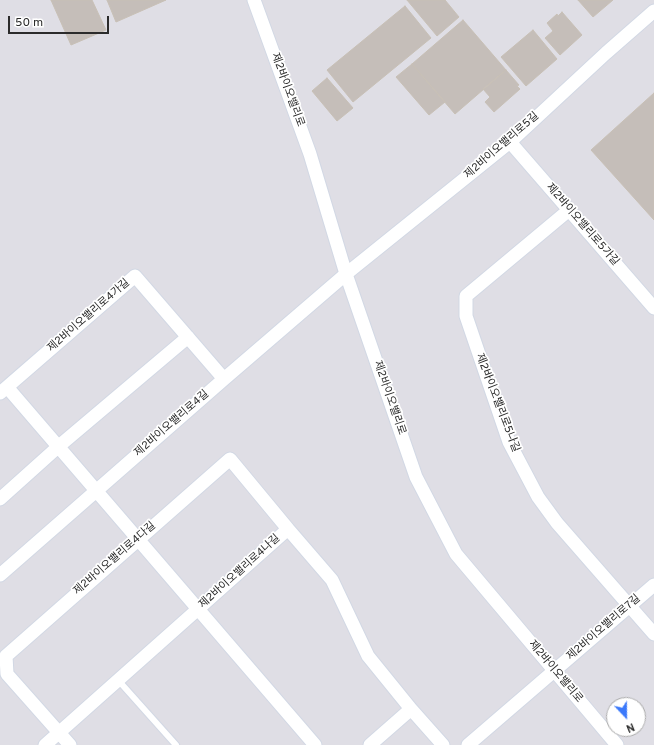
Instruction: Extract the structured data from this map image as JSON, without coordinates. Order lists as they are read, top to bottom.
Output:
{
  "streets": {
    "street": [
      "제2바이오밸리로",
      "제2바이오밸리로5길",
      "제2바이오밸리로5가길",
      "제2바이오밸리로4가길",
      "제2바이오밸리로5나길",
      "제2바이오밸리로4길",
      "제2바이오밸리로4다길",
      "제2바이오밸리로4나길",
      "제2바이오밸리로7길"
    ]
  },
  "crossings": [
    ["제2바이오밸리로", "제2바이오밸리로5길"],
    ["제2바이오밸리로", "제2바이오밸리로4길"],
    ["제2바이오밸리로", "제2바이오밸리로7길"],
    ["제2바이오밸리로5길", "제2바이오밸리로5가길"],
    ["제2바이오밸리로5길", "제2바이오밸리로4길"],
    ["제2바이오밸리로5가길", "제2바이오밸리로5나길"],
    ["제2바이오밸리로4가길", "제2바이오밸리로4길"],
    ["제2바이오밸리로5나길", "제2바이오밸리로7길"],
    ["제2바이오밸리로4다길", "제2바이오밸리로4나길"]
  ],
  "scale_bar": "50 m",
  "north": "bottom"
}
